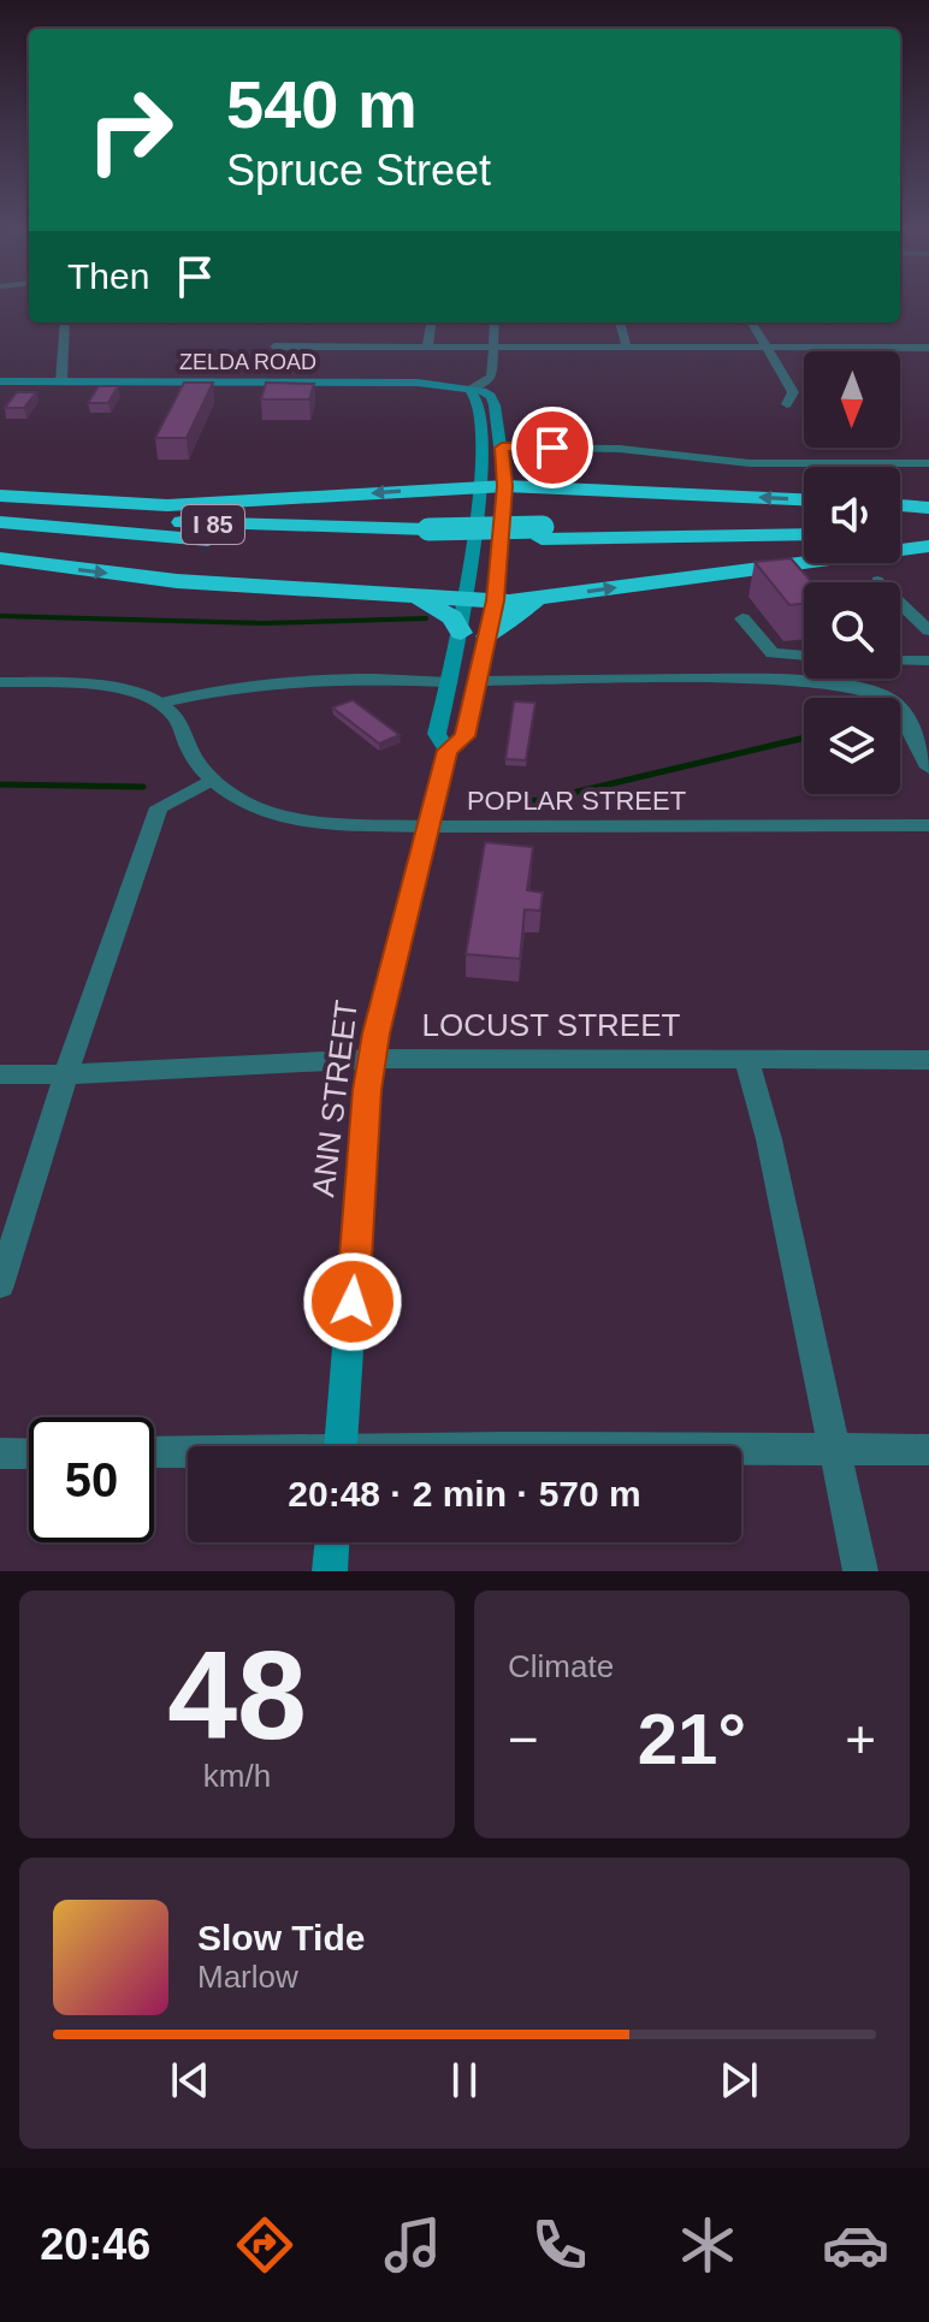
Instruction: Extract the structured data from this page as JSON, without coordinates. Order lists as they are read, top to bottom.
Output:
{
  "streets": {
    "highway": ["I 85"],
    "main road": ["ZELDA ROAD", "ANN STREET"],
    "street": ["POPLAR STREET", "LOCUST STREET"]
  },
  "crossings": [
    ["ZELDA ROAD", "ANN STREET"],
    ["POPLAR STREET", "ANN STREET"],
    ["LOCUST STREET", "ANN STREET"]
  ],
  "north": "bottom",
  "page": {
    "turn": ["540 m", "Spruce Street"],
    "then": "Then",
    "limit": "50",
    "trip": "20:48 · 2 min · 570 m",
    "tile": [
      ["48", "km/h"],
      "Climate"
    ],
    "heat": ["−", "21°", "+"],
    "song": ["Slow Tide", "Marlow"],
    "tabs": "20:46"
  }
}
